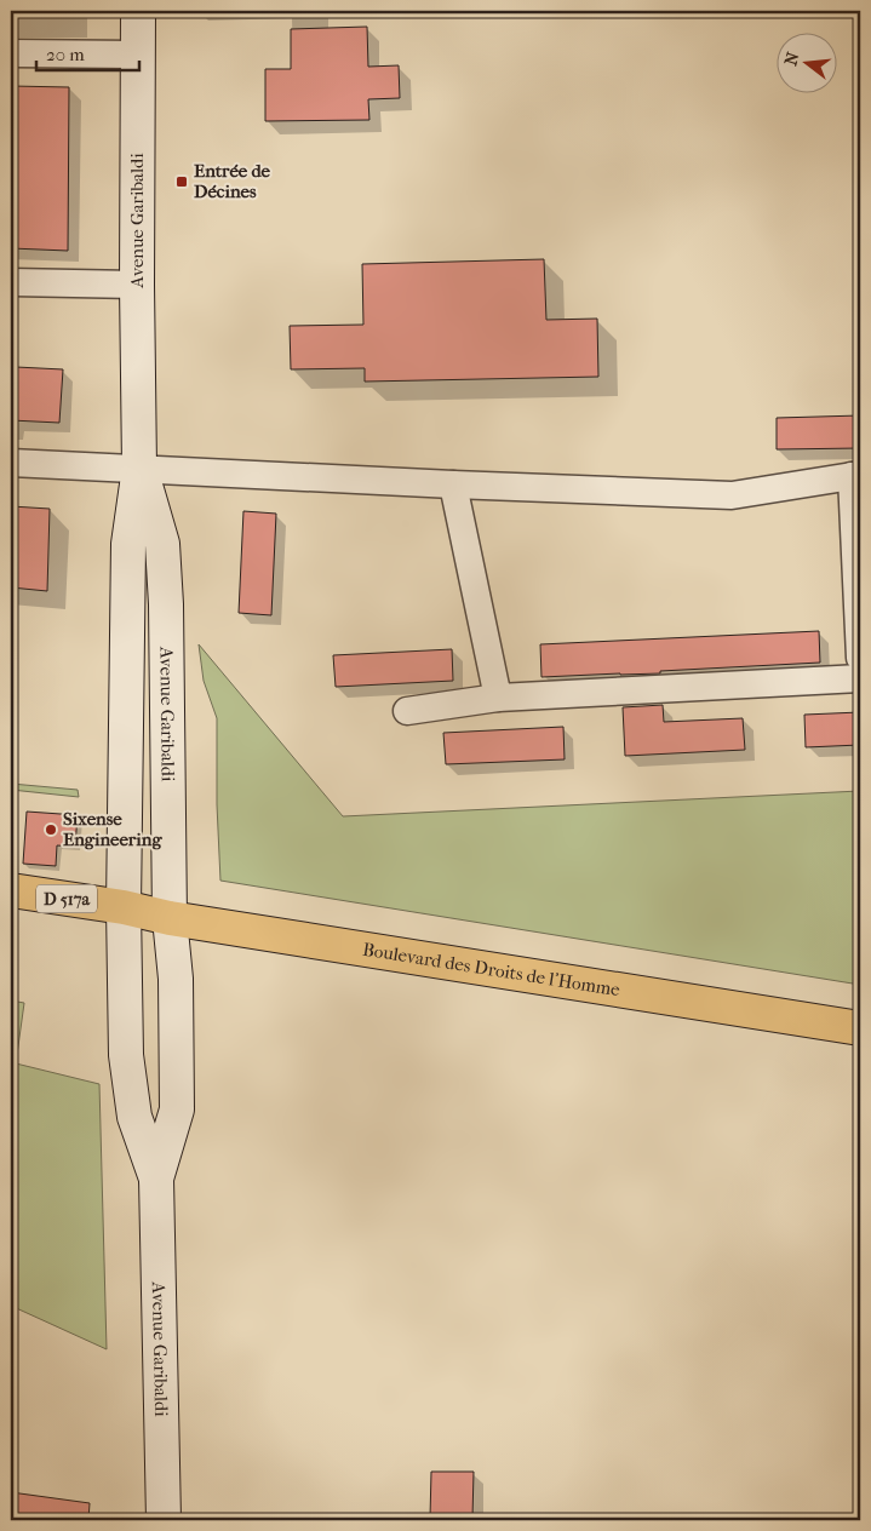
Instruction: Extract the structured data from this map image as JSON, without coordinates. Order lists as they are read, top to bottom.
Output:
{
  "streets": {
    "main road": ["Avenue Garibaldi", "D 517a", "Boulevard des Droits de l'Homme"]
  },
  "crossings": [
    ["Avenue Garibaldi", "D 517a"],
    ["Avenue Garibaldi", "Boulevard des Droits de l'Homme"],
    ["D 517a", "Boulevard des Droits de l'Homme"]
  ],
  "places": {
    "transit": ["Entrée de Décines"],
    "other": ["Sixense Engineering"]
  },
  "scale_bar": "20 m",
  "north": "left"
}
